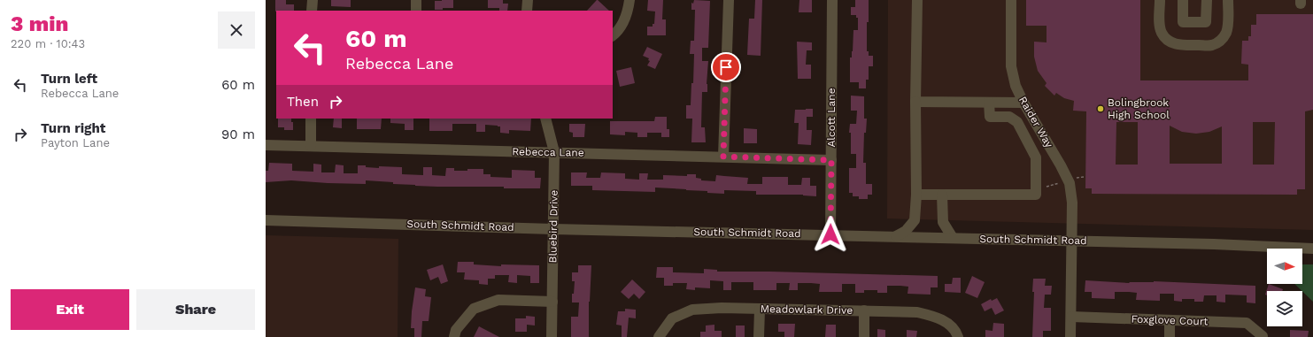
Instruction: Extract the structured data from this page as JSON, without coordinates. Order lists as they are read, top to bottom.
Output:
{
  "streets": {
    "street": [
      "Alcott Lane",
      "Raider Way",
      "Rebecca Lane",
      "South Schmidt Road",
      "Bluebird Drive",
      "Meadowlark Drive",
      "Foxglove Court"
    ]
  },
  "crossings": [
    ["Alcott Lane", "Rebecca Lane"],
    ["Alcott Lane", "South Schmidt Road"],
    ["Raider Way", "South Schmidt Road"],
    ["Raider Way", "Foxglove Court"],
    ["Rebecca Lane", "Bluebird Drive"],
    ["South Schmidt Road", "Bluebird Drive"]
  ],
  "places": ["Bolingbrook High School"],
  "north": "right",
  "page": {
    "heading": ["3 min", "220 m · 10:43"],
    "turn": ["60 m", "Rebecca Lane"],
    "list": [
      {
        "name": "Turn left",
        "note": "Rebecca Lane",
        "value": "60 m"
      },
      {
        "name": "Turn right",
        "note": "Payton Lane",
        "value": "90 m"
      }
    ],
    "then": "Then",
    "buttons": ["Exit", "Share"]
  }
}
